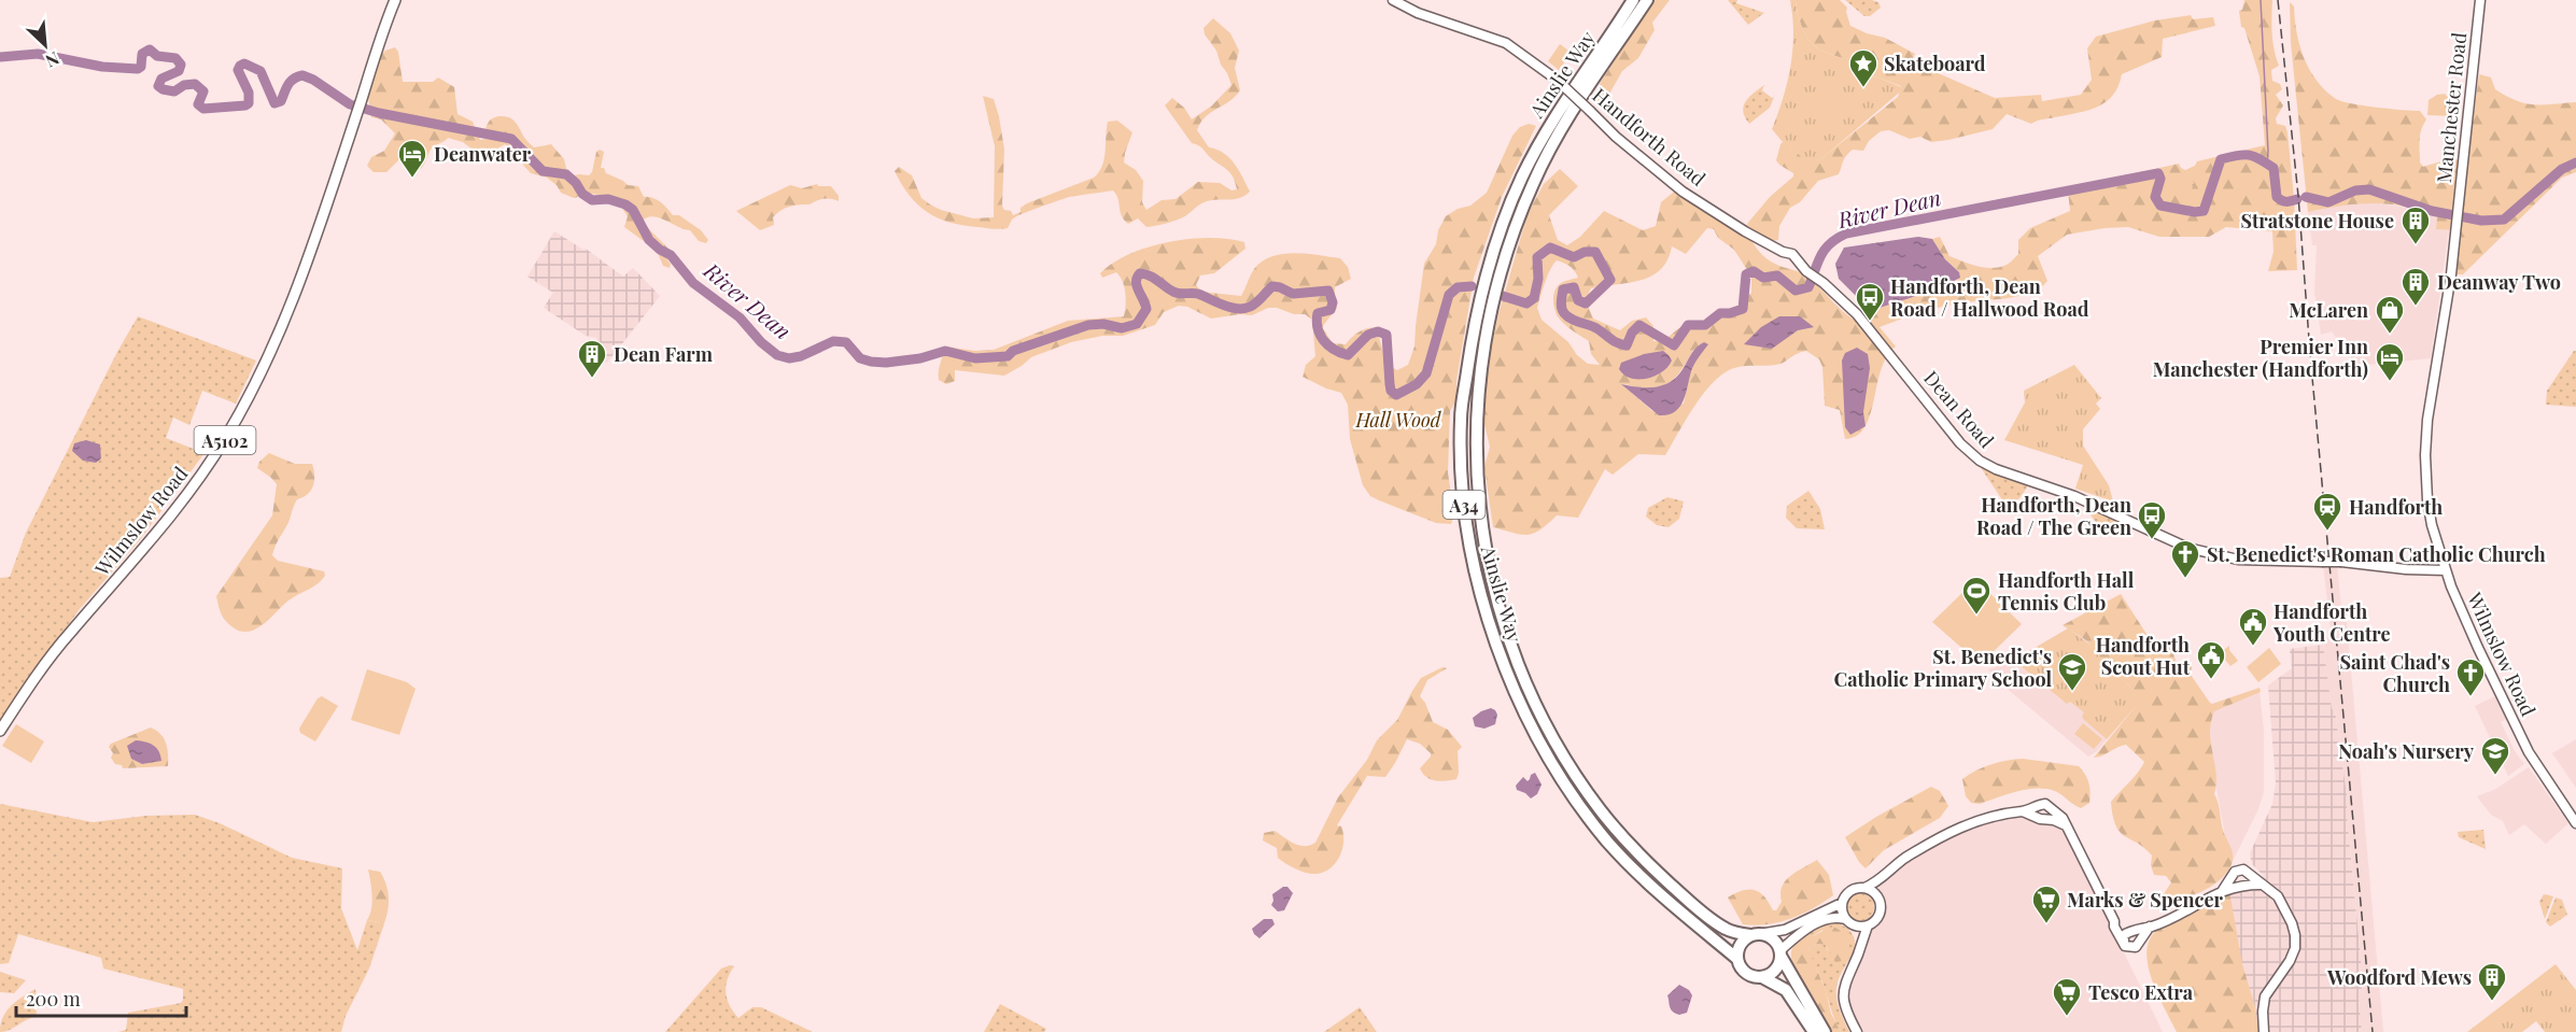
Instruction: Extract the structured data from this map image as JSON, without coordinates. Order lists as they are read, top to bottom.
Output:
{
  "streets": {
    "highway": ["Ainslie Way", "A34"],
    "main road": ["A5102", "Wilmslow Road"],
    "street": ["Manchester Road", "Handforth Road", "Dean Road"]
  },
  "crossings": [
    ["Ainslie Way", "A34"],
    ["Manchester Road", "Wilmslow Road"],
    ["Handforth Road", "Dean Road"],
    ["Dean Road", "Wilmslow Road"]
  ],
  "water": ["River Dean"],
  "parks": ["Hall Wood"],
  "places": {
    "place": ["Skateboard"],
    "hotel": ["Deanwater", "Premier Inn Manchester (Handforth)"],
    "building": [
      "Stratstone House",
      "Deanway Two",
      "Dean Farm",
      "Woodford Mews"
    ],
    "bus stop": ["Handforth, Dean Road / Hallwood Road", "Handforth, Dean Road / The Green"],
    "shop": ["McLaren"],
    "station": ["Handforth"],
    "church": ["St. Benedict's Roman Catholic Church", "Saint Chad's Church"],
    "sports": ["Handforth Hall Tennis Club"],
    "public building": ["Handforth Youth Centre", "Handforth Scout Hut"],
    "school or university": ["St. Benedict's Catholic Primary School", "Noah's Nursery"],
    "supermarket": ["Marks & Spencer", "Tesco Extra"]
  },
  "scale_bar": "200 m",
  "north": "bottom right"
}
